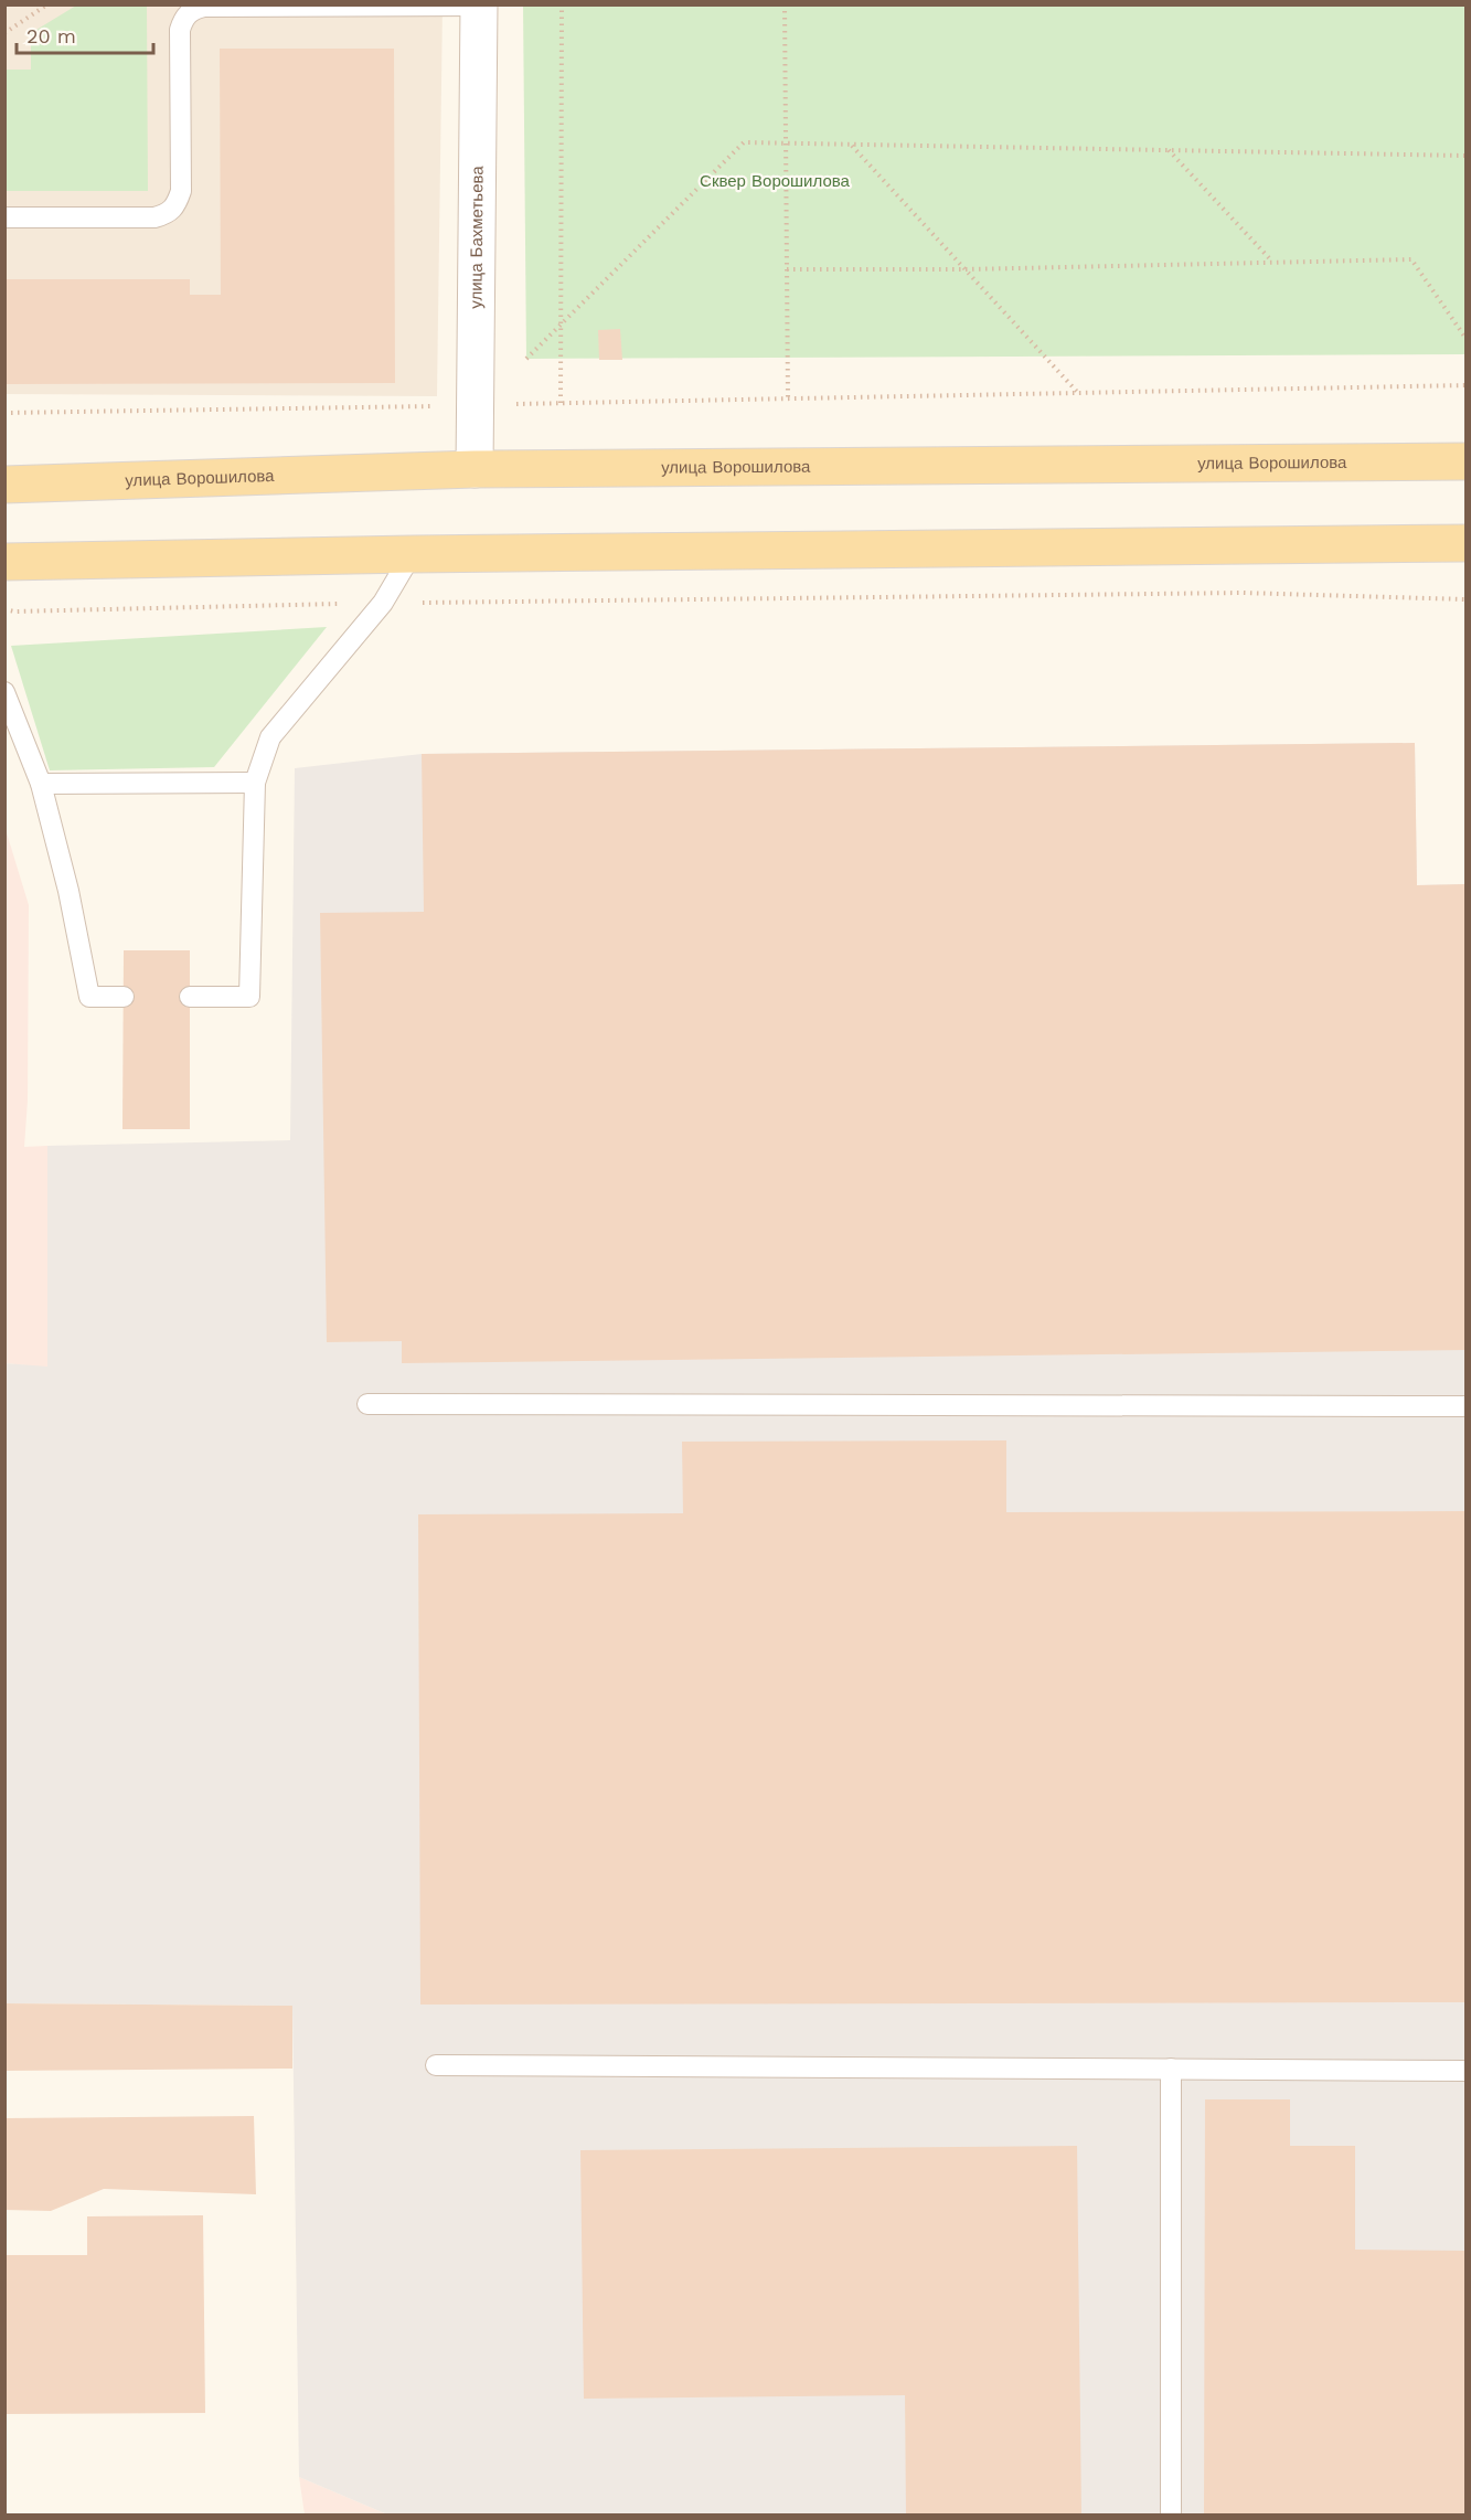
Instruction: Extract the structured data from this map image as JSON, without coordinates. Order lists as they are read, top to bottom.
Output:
{
  "streets": {
    "main road": ["улица Ворошилова"],
    "street": ["улица Бахметьева"]
  },
  "crossings": [
    ["улица Бахметьева", "улица Ворошилова"]
  ],
  "parks": ["Сквер Ворошилова"],
  "scale_bar": "20 m"
}
